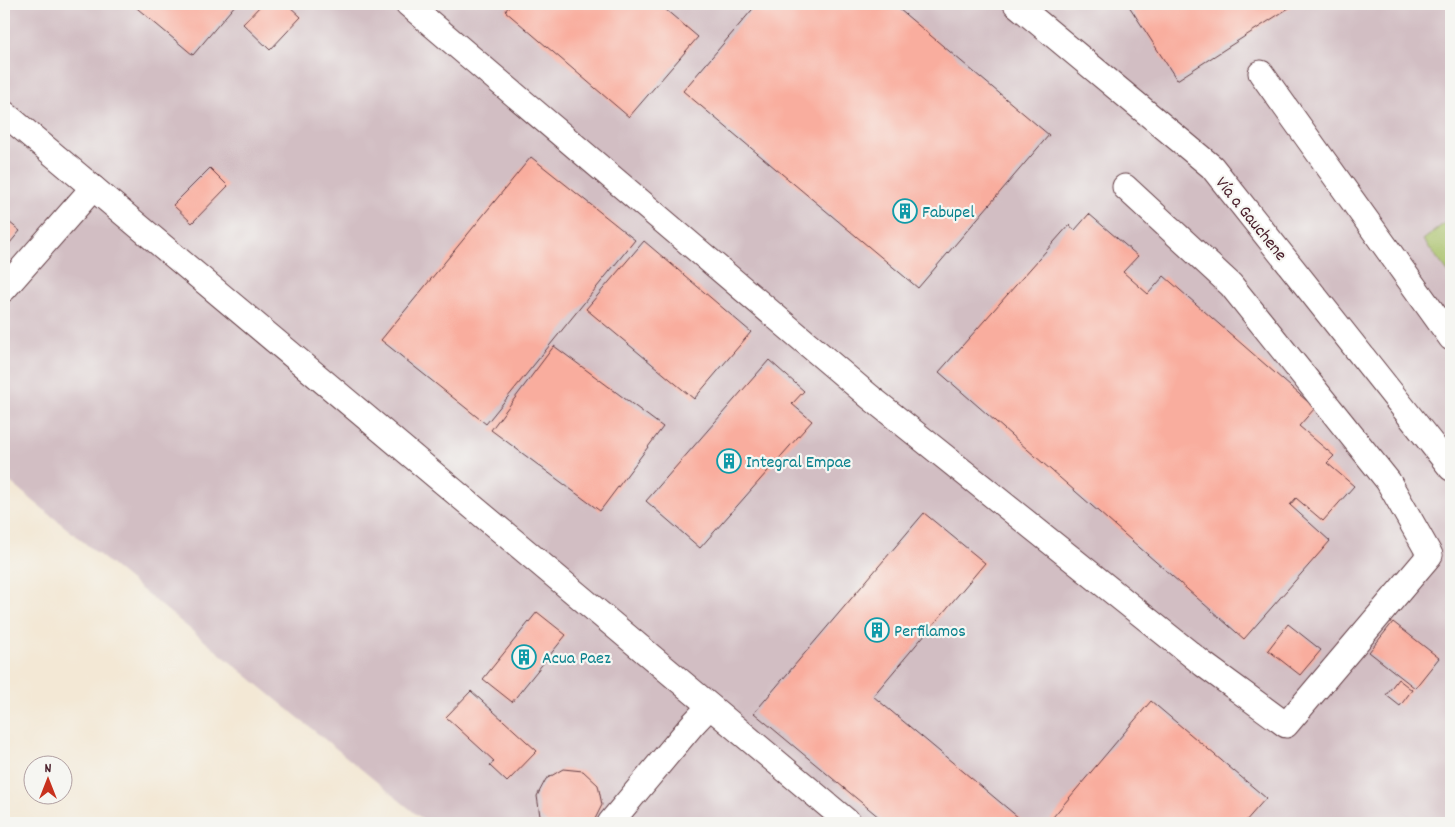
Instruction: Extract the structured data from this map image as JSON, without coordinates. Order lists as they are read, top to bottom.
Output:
{
  "streets": {
    "street": ["Vía a Gauchene"]
  },
  "places": {
    "building": [
      "Fabupel",
      "Integral Empae",
      "Perfilamos",
      "Acua Paez"
    ]
  },
  "north": "top"
}
